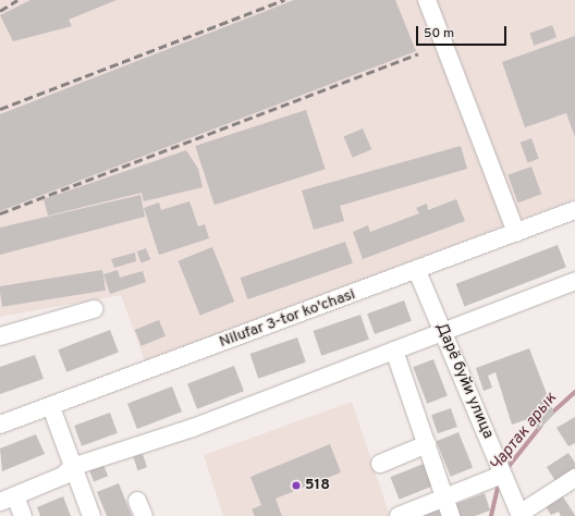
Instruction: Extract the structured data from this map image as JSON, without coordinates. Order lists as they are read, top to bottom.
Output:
{
  "streets": {
    "street": ["Nilufar 3-tor ko'chasi", "Дарё буйи улица"]
  },
  "crossings": [
    ["Nilufar 3-tor ko'chasi", "Дарё буйи улица"]
  ],
  "water": ["Чартак арык"],
  "places": ["518"],
  "scale_bar": "50 m"
}
